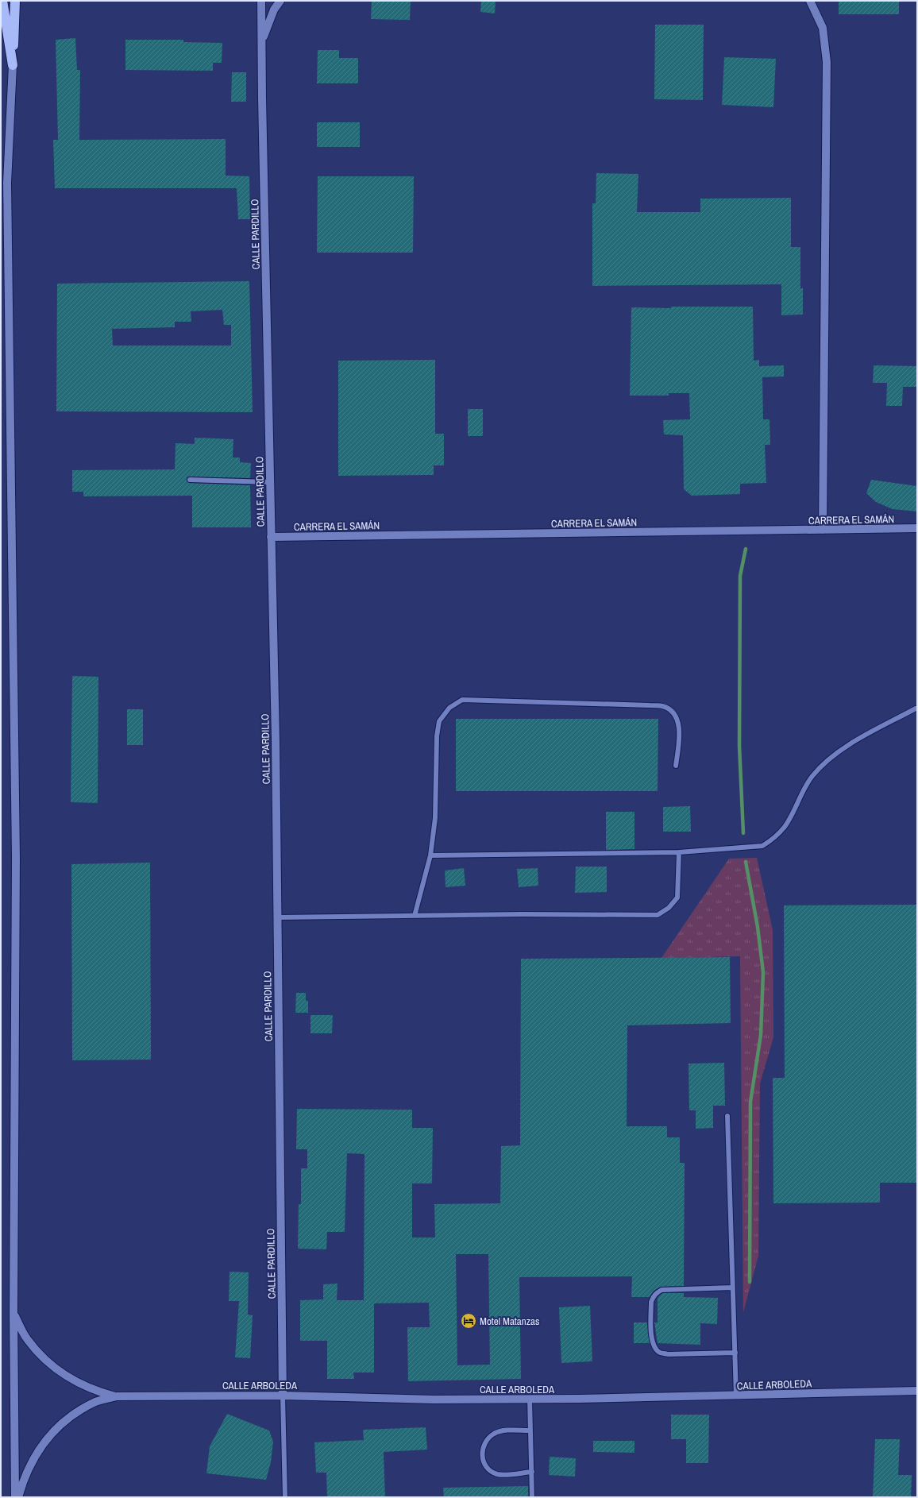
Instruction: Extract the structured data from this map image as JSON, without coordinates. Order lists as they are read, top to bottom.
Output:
{
  "streets": {
    "street": ["CALLE PARDILLO", "CARRERA EL SAMÁN", "CALLE ARBOLEDA"]
  },
  "crossings": [
    ["CALLE PARDILLO", "CARRERA EL SAMÁN"],
    ["CALLE PARDILLO", "CALLE ARBOLEDA"]
  ],
  "places": {
    "hotel": ["Motel Matanzas"]
  }
}
